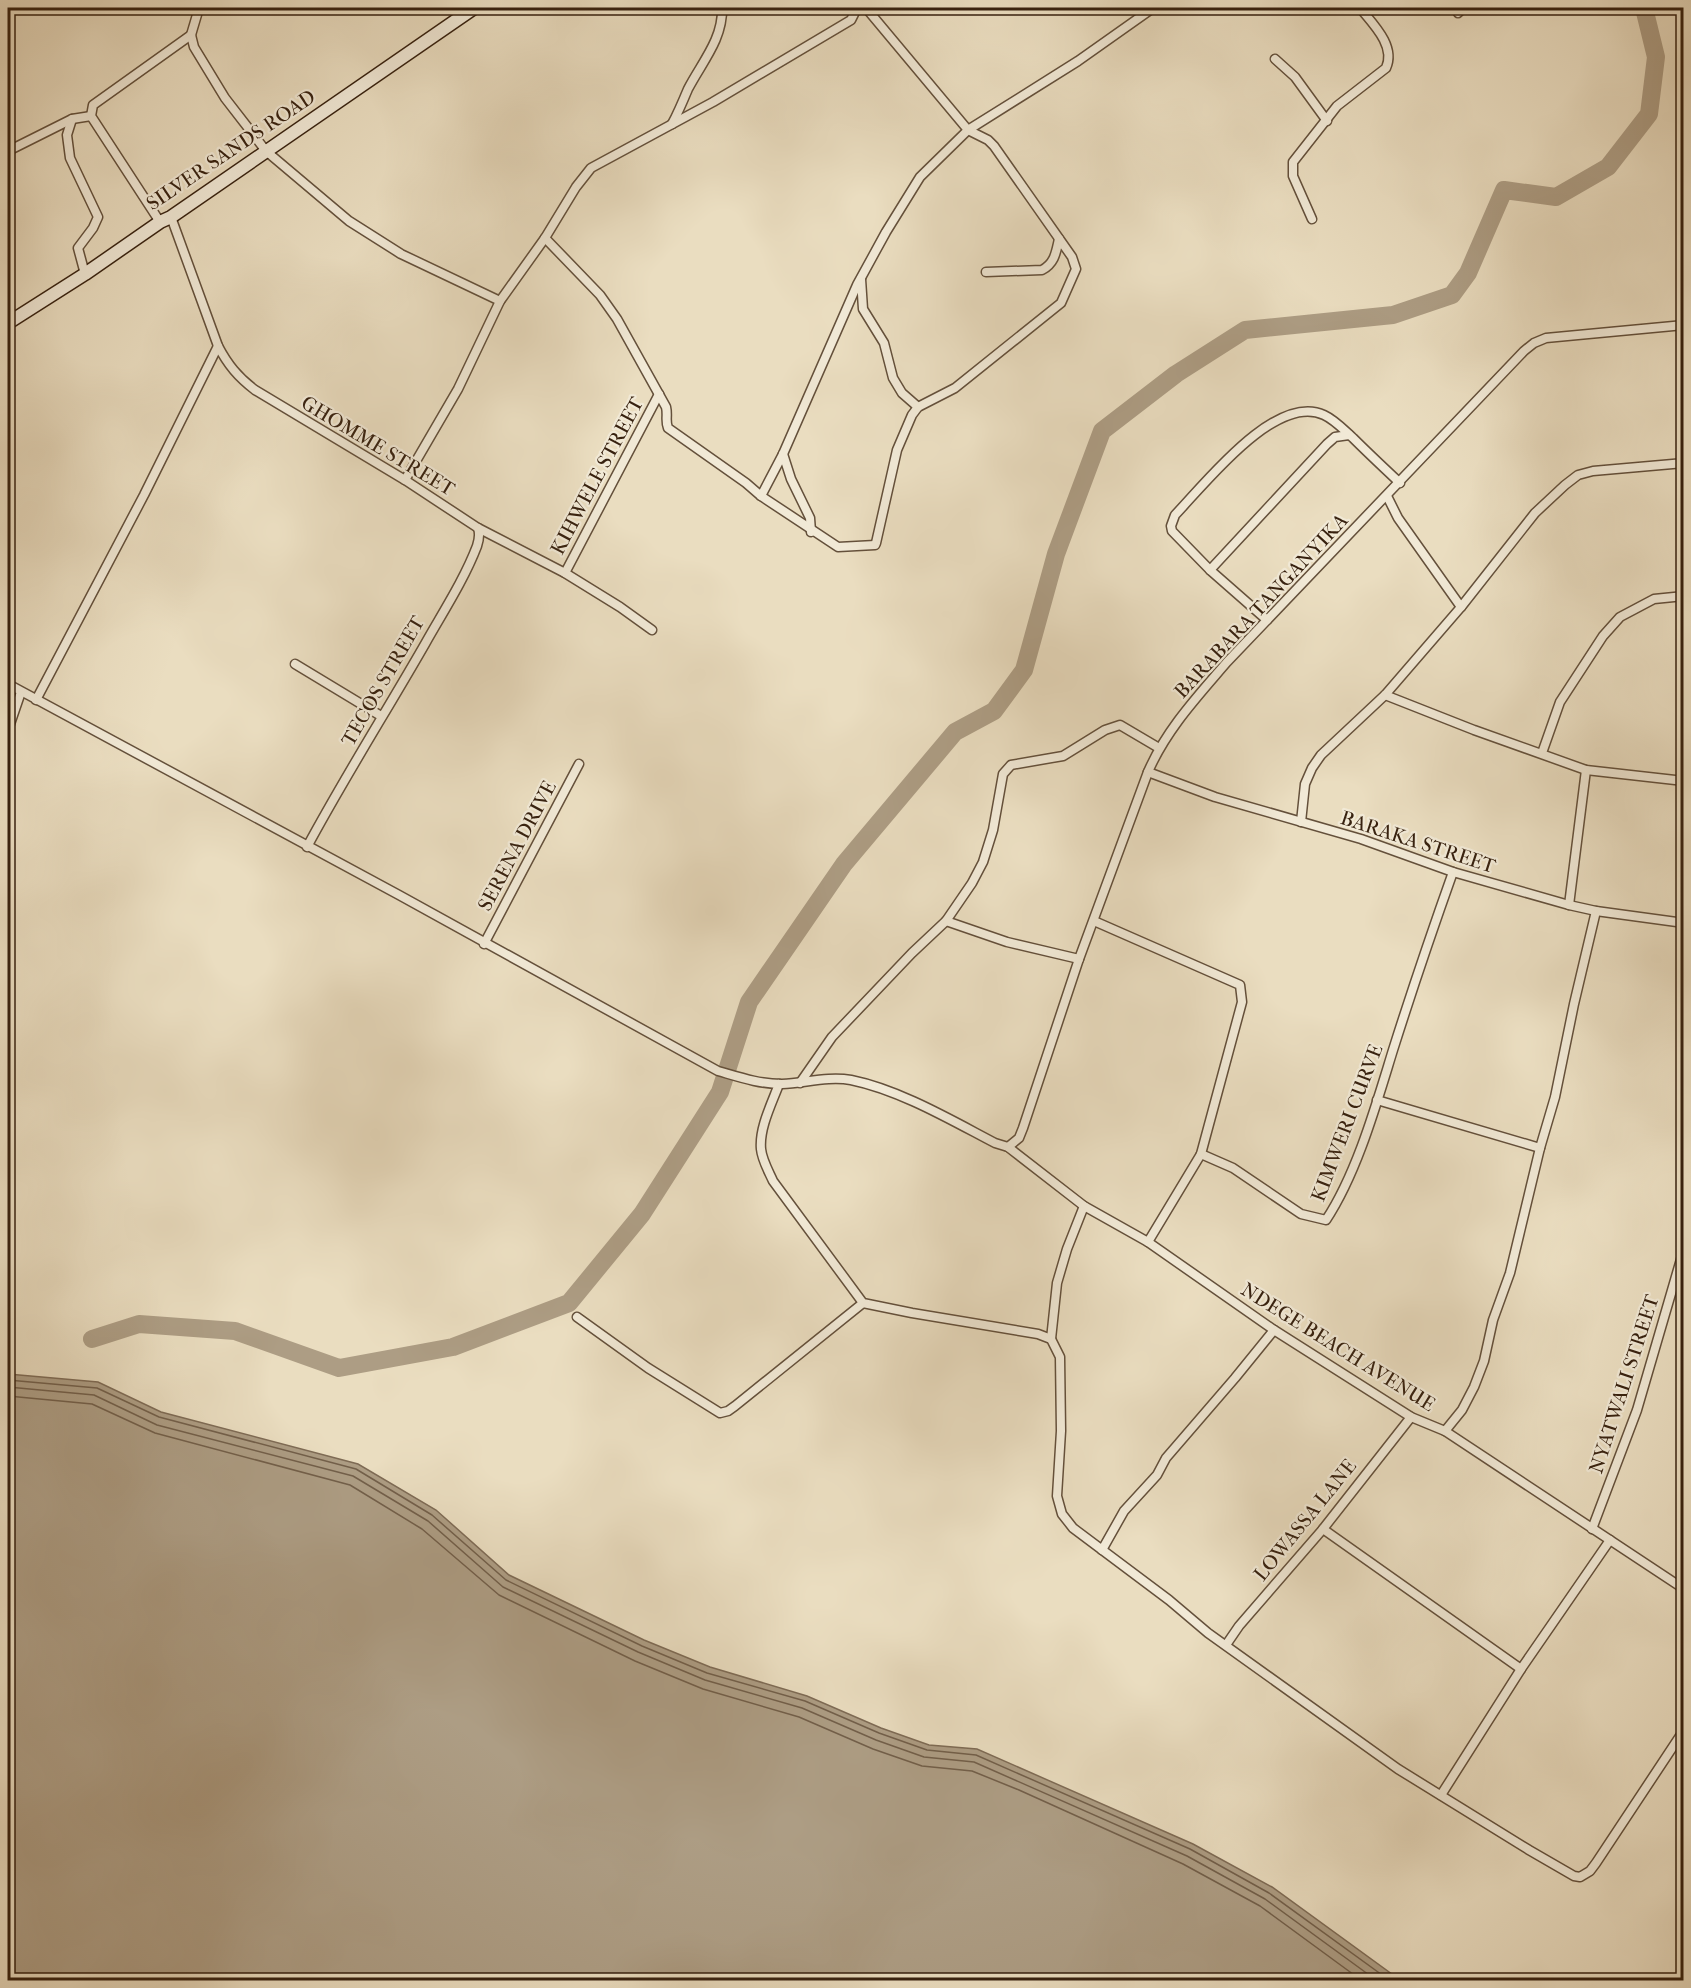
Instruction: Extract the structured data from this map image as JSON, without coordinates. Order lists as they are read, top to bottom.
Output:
{
  "streets": {
    "street": [
      "SILVER SANDS ROAD",
      "GHOMME STREET",
      "KIHWELE STREET",
      "BARABARA TANGANYIKA",
      "TECOS STREET",
      "BARAKA STREET",
      "SERENA DRIVE",
      "KIMWERI CURVE",
      "NDEGE BEACH AVENUE",
      "NYATWALI STREET",
      "LOWASSA LANE"
    ]
  },
  "crossings": [
    ["SILVER SANDS ROAD", "GHOMME STREET"],
    ["GHOMME STREET", "KIHWELE STREET"],
    ["GHOMME STREET", "TECOS STREET"],
    ["BARABARA TANGANYIKA", "BARAKA STREET"],
    ["BARABARA TANGANYIKA", "NDEGE BEACH AVENUE"],
    ["TECOS STREET", "NDEGE BEACH AVENUE"],
    ["BARAKA STREET", "KIMWERI CURVE"],
    ["SERENA DRIVE", "NDEGE BEACH AVENUE"],
    ["NDEGE BEACH AVENUE", "NYATWALI STREET"],
    ["NDEGE BEACH AVENUE", "LOWASSA LANE"]
  ]
}
